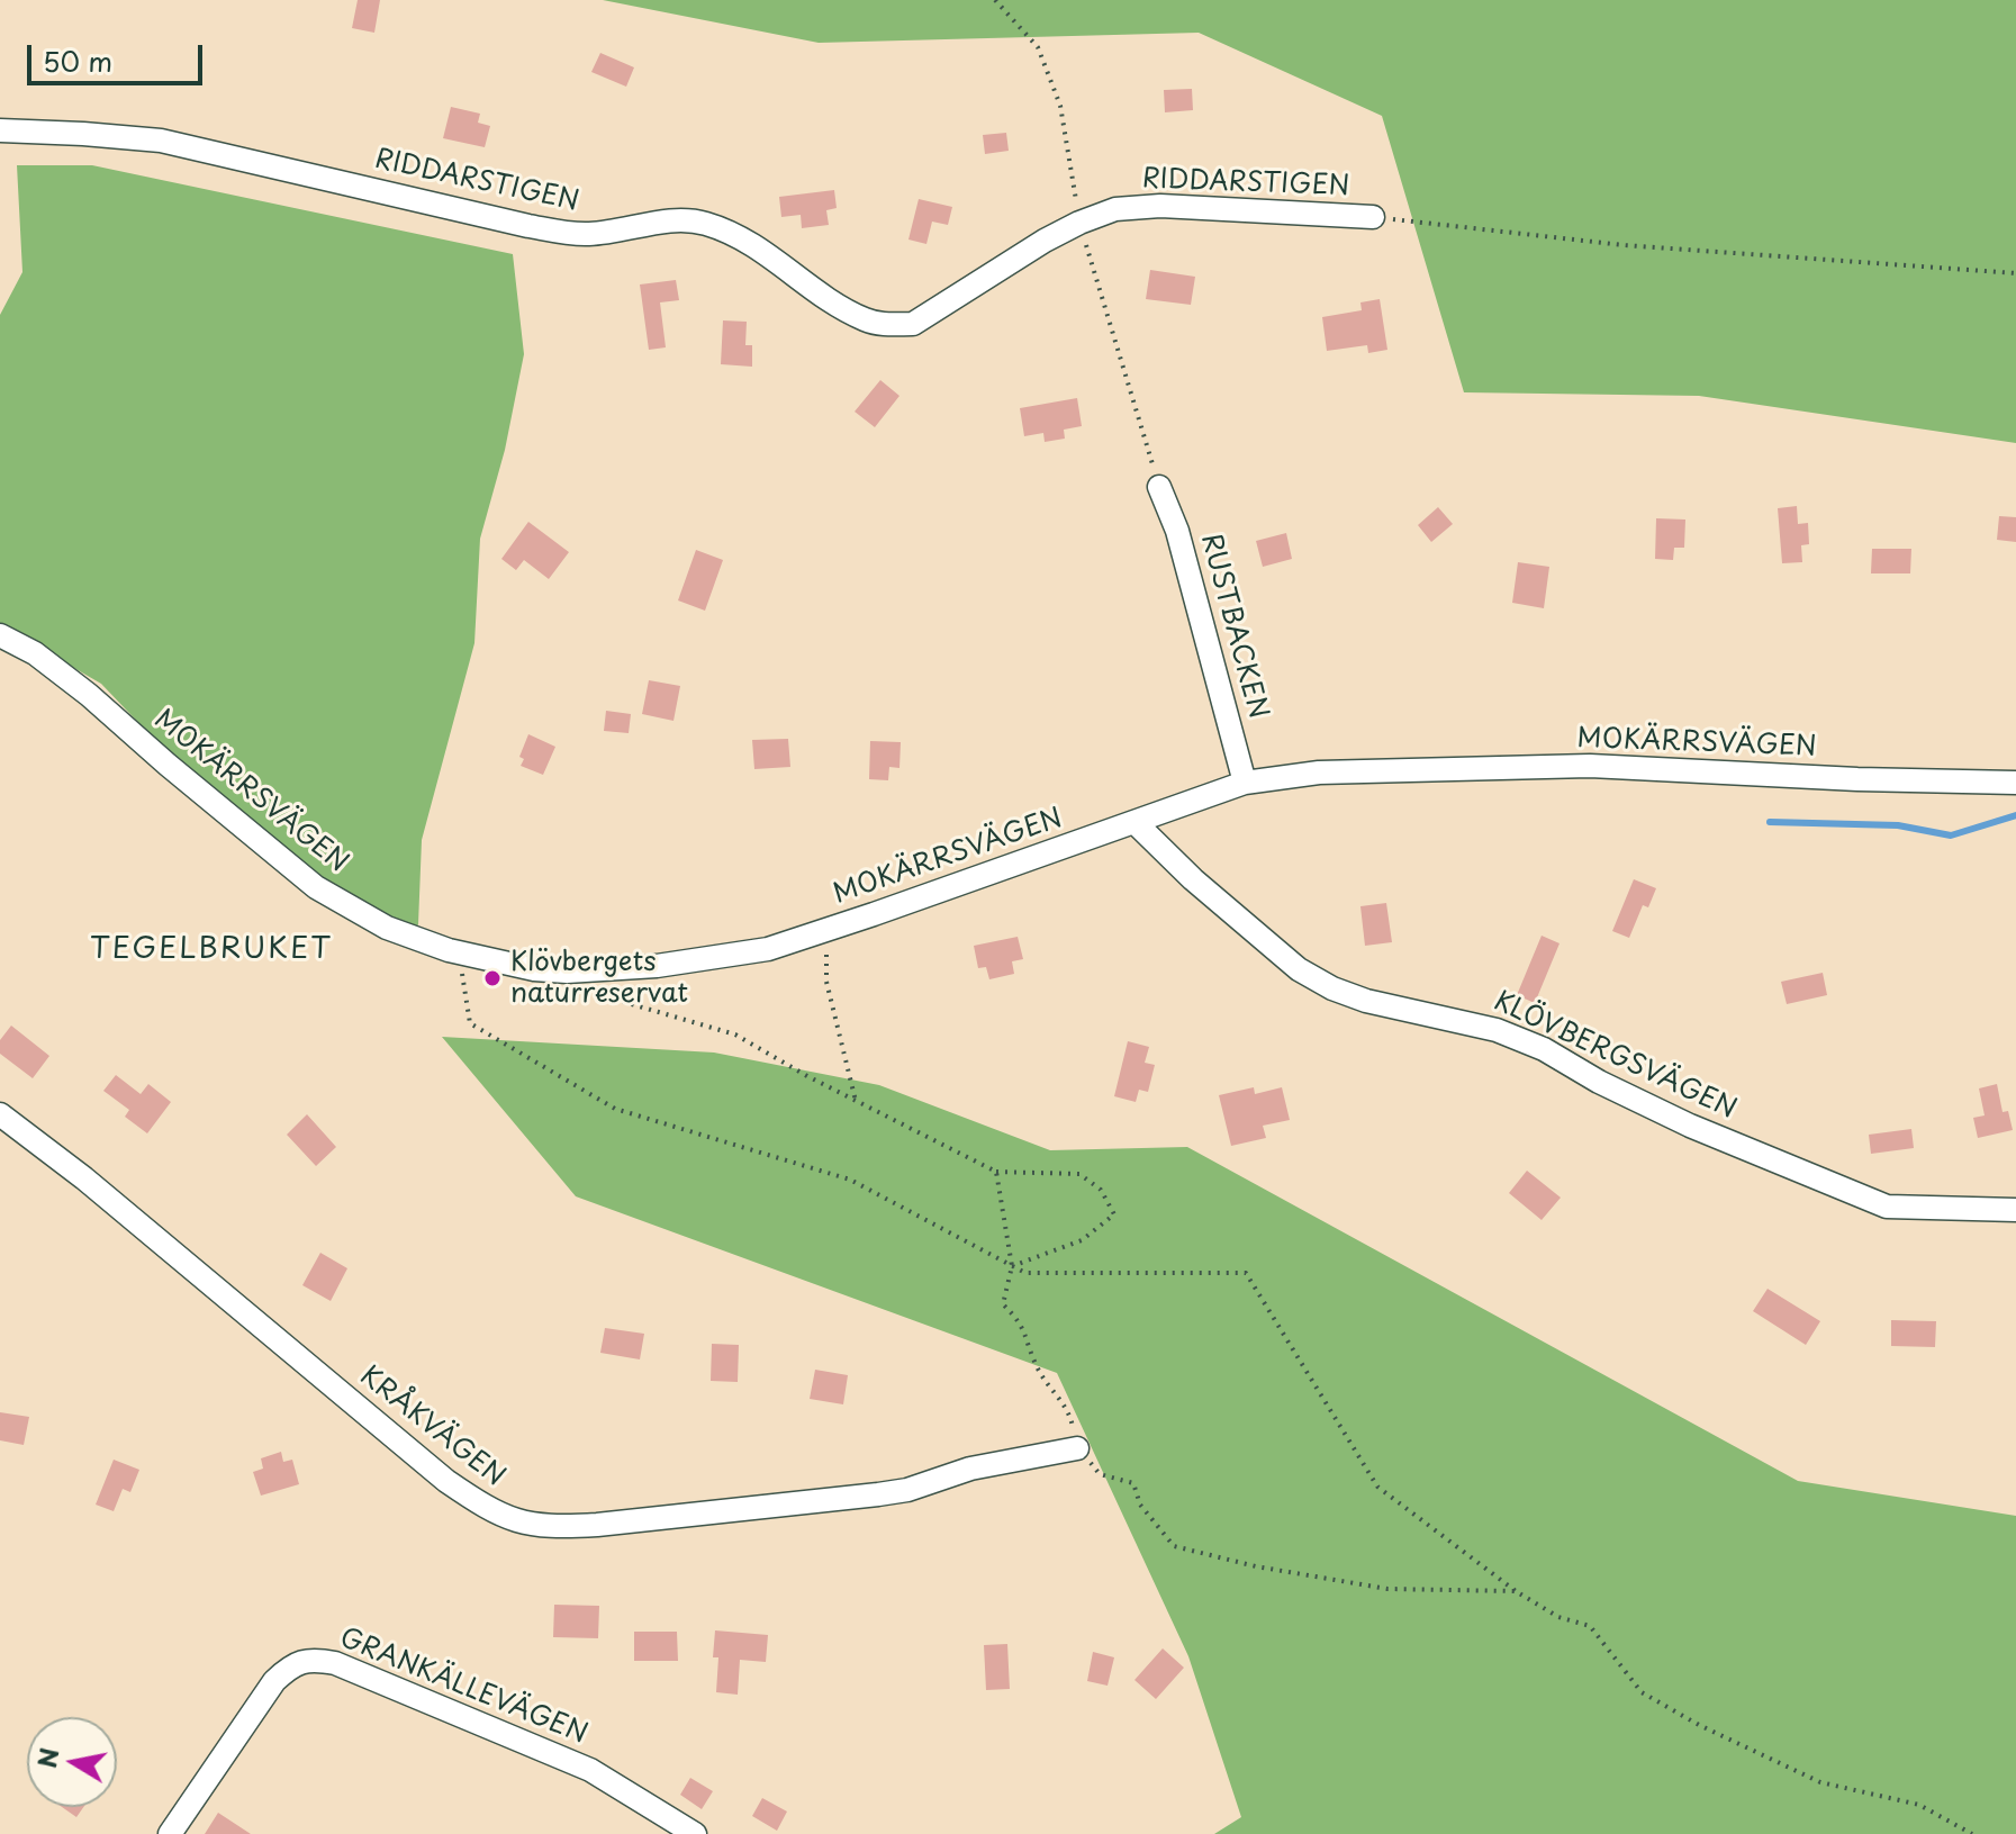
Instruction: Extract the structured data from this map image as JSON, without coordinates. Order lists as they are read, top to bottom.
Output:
{
  "streets": {
    "street": [
      "RIDDARSTIGEN",
      "RUSTBACKEN",
      "MOKÄRRSVÄGEN",
      "KLÖVBERGSVÄGEN",
      "KRÅKVÄGEN",
      "GRANKÄLLEVÄGEN"
    ]
  },
  "crossings": [
    ["RUSTBACKEN", "MOKÄRRSVÄGEN"],
    ["MOKÄRRSVÄGEN", "KLÖVBERGSVÄGEN"]
  ],
  "districts": ["TEGELBRUKET"],
  "places": ["Klövbergets naturreservat"],
  "scale_bar": "50 m",
  "north": "left"
}
